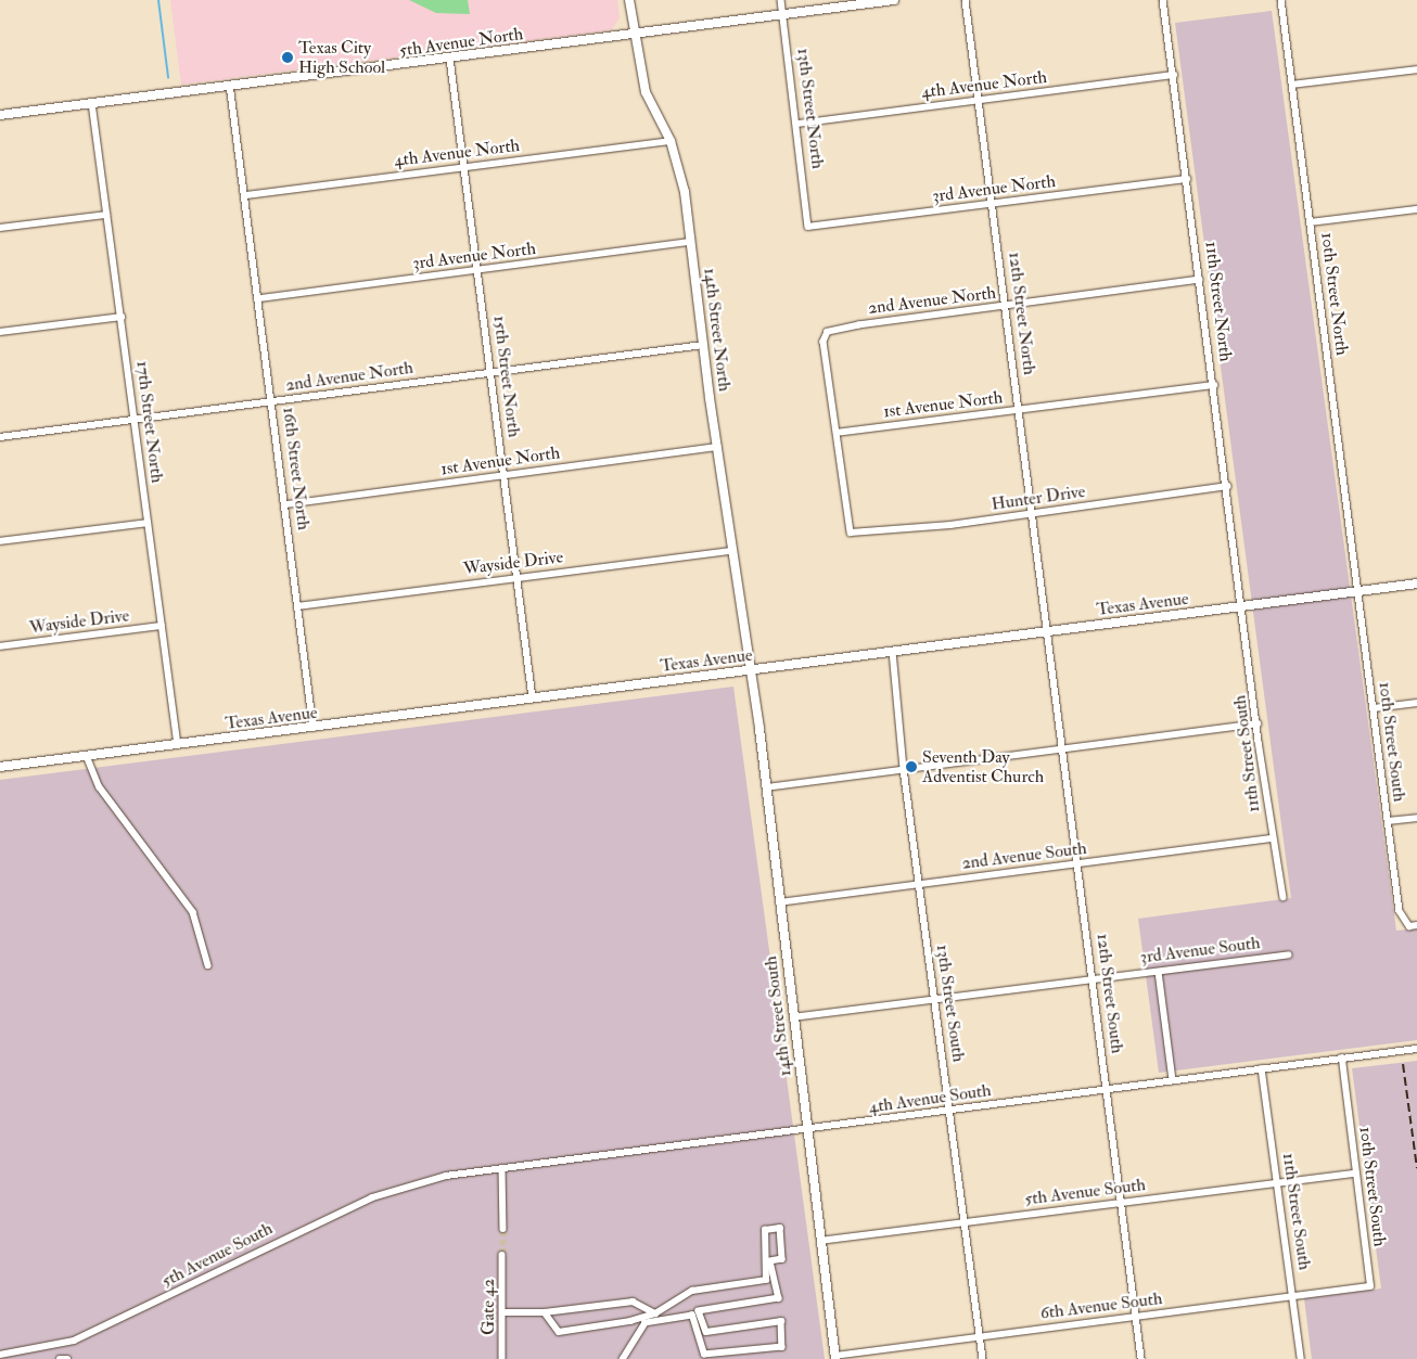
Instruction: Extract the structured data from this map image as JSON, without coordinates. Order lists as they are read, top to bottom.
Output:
{
  "streets": {
    "street": [
      "5th Avenue North",
      "4th Avenue North",
      "13th Street North",
      "3rd Avenue North",
      "10th Street North",
      "2nd Avenue North",
      "11th Street North",
      "12th Street North",
      "14th Street North",
      "15th Street North",
      "1st Avenue North",
      "17th Street North",
      "16th Street North",
      "Hunter Drive",
      "Wayside Drive",
      "Texas Avenue",
      "10th Street South",
      "11th Street South",
      "2nd Avenue South",
      "3rd Avenue South",
      "12th Street South",
      "13th Street South",
      "14th Street South",
      "4th Avenue South",
      "5th Avenue South",
      "6th Avenue South",
      "Gate 42"
    ]
  },
  "crossings": [
    ["5th Avenue North", "13th Street North"],
    ["5th Avenue North", "14th Street North"],
    ["5th Avenue North", "15th Street North"],
    ["5th Avenue North", "17th Street North"],
    ["5th Avenue North", "16th Street North"],
    ["4th Avenue North", "13th Street North"],
    ["4th Avenue North", "11th Street North"],
    ["4th Avenue North", "12th Street North"],
    ["4th Avenue North", "14th Street North"],
    ["4th Avenue North", "15th Street North"],
    ["4th Avenue North", "16th Street North"],
    ["13th Street North", "3rd Avenue North"],
    ["3rd Avenue North", "11th Street North"],
    ["3rd Avenue North", "12th Street North"],
    ["3rd Avenue North", "14th Street North"],
    ["3rd Avenue North", "15th Street North"],
    ["3rd Avenue North", "16th Street North"],
    ["10th Street North", "Texas Avenue"],
    ["10th Street North", "10th Street South"],
    ["2nd Avenue North", "11th Street North"],
    ["2nd Avenue North", "12th Street North"],
    ["2nd Avenue North", "14th Street North"],
    ["2nd Avenue North", "15th Street North"],
    ["2nd Avenue North", "1st Avenue North"],
    ["2nd Avenue North", "17th Street North"],
    ["2nd Avenue North", "16th Street North"],
    ["2nd Avenue North", "Hunter Drive"],
    ["11th Street North", "1st Avenue North"],
    ["11th Street North", "Hunter Drive"],
    ["11th Street North", "Texas Avenue"],
    ["11th Street North", "11th Street South"],
    ["12th Street North", "1st Avenue North"],
    ["12th Street North", "Hunter Drive"],
    ["12th Street North", "Texas Avenue"],
    ["12th Street North", "12th Street South"],
    ["14th Street North", "1st Avenue North"],
    ["14th Street North", "Wayside Drive"],
    ["14th Street North", "Texas Avenue"],
    ["14th Street North", "14th Street South"],
    ["15th Street North", "1st Avenue North"],
    ["15th Street North", "Wayside Drive"],
    ["15th Street North", "Texas Avenue"],
    ["1st Avenue North", "16th Street North"],
    ["1st Avenue North", "Hunter Drive"],
    ["17th Street North", "Wayside Drive"],
    ["17th Street North", "Texas Avenue"],
    ["16th Street North", "Wayside Drive"],
    ["16th Street North", "Texas Avenue"],
    ["Texas Avenue", "10th Street South"],
    ["Texas Avenue", "11th Street South"],
    ["Texas Avenue", "12th Street South"],
    ["Texas Avenue", "13th Street South"],
    ["Texas Avenue", "14th Street South"],
    ["10th Street South", "4th Avenue South"],
    ["10th Street South", "5th Avenue South"],
    ["10th Street South", "6th Avenue South"],
    ["11th Street South", "2nd Avenue South"],
    ["11th Street South", "4th Avenue South"],
    ["11th Street South", "5th Avenue South"],
    ["11th Street South", "6th Avenue South"],
    ["2nd Avenue South", "12th Street South"],
    ["2nd Avenue South", "13th Street South"],
    ["2nd Avenue South", "14th Street South"],
    ["3rd Avenue South", "12th Street South"],
    ["3rd Avenue South", "13th Street South"],
    ["3rd Avenue South", "14th Street South"],
    ["12th Street South", "4th Avenue South"],
    ["12th Street South", "5th Avenue South"],
    ["12th Street South", "6th Avenue South"],
    ["13th Street South", "4th Avenue South"],
    ["13th Street South", "5th Avenue South"],
    ["13th Street South", "6th Avenue South"],
    ["14th Street South", "4th Avenue South"],
    ["14th Street South", "5th Avenue South"],
    ["14th Street South", "6th Avenue South"],
    ["4th Avenue South", "5th Avenue South"]
  ],
  "places": ["Texas City High School", "Seventh Day Adventist Church"]
}
